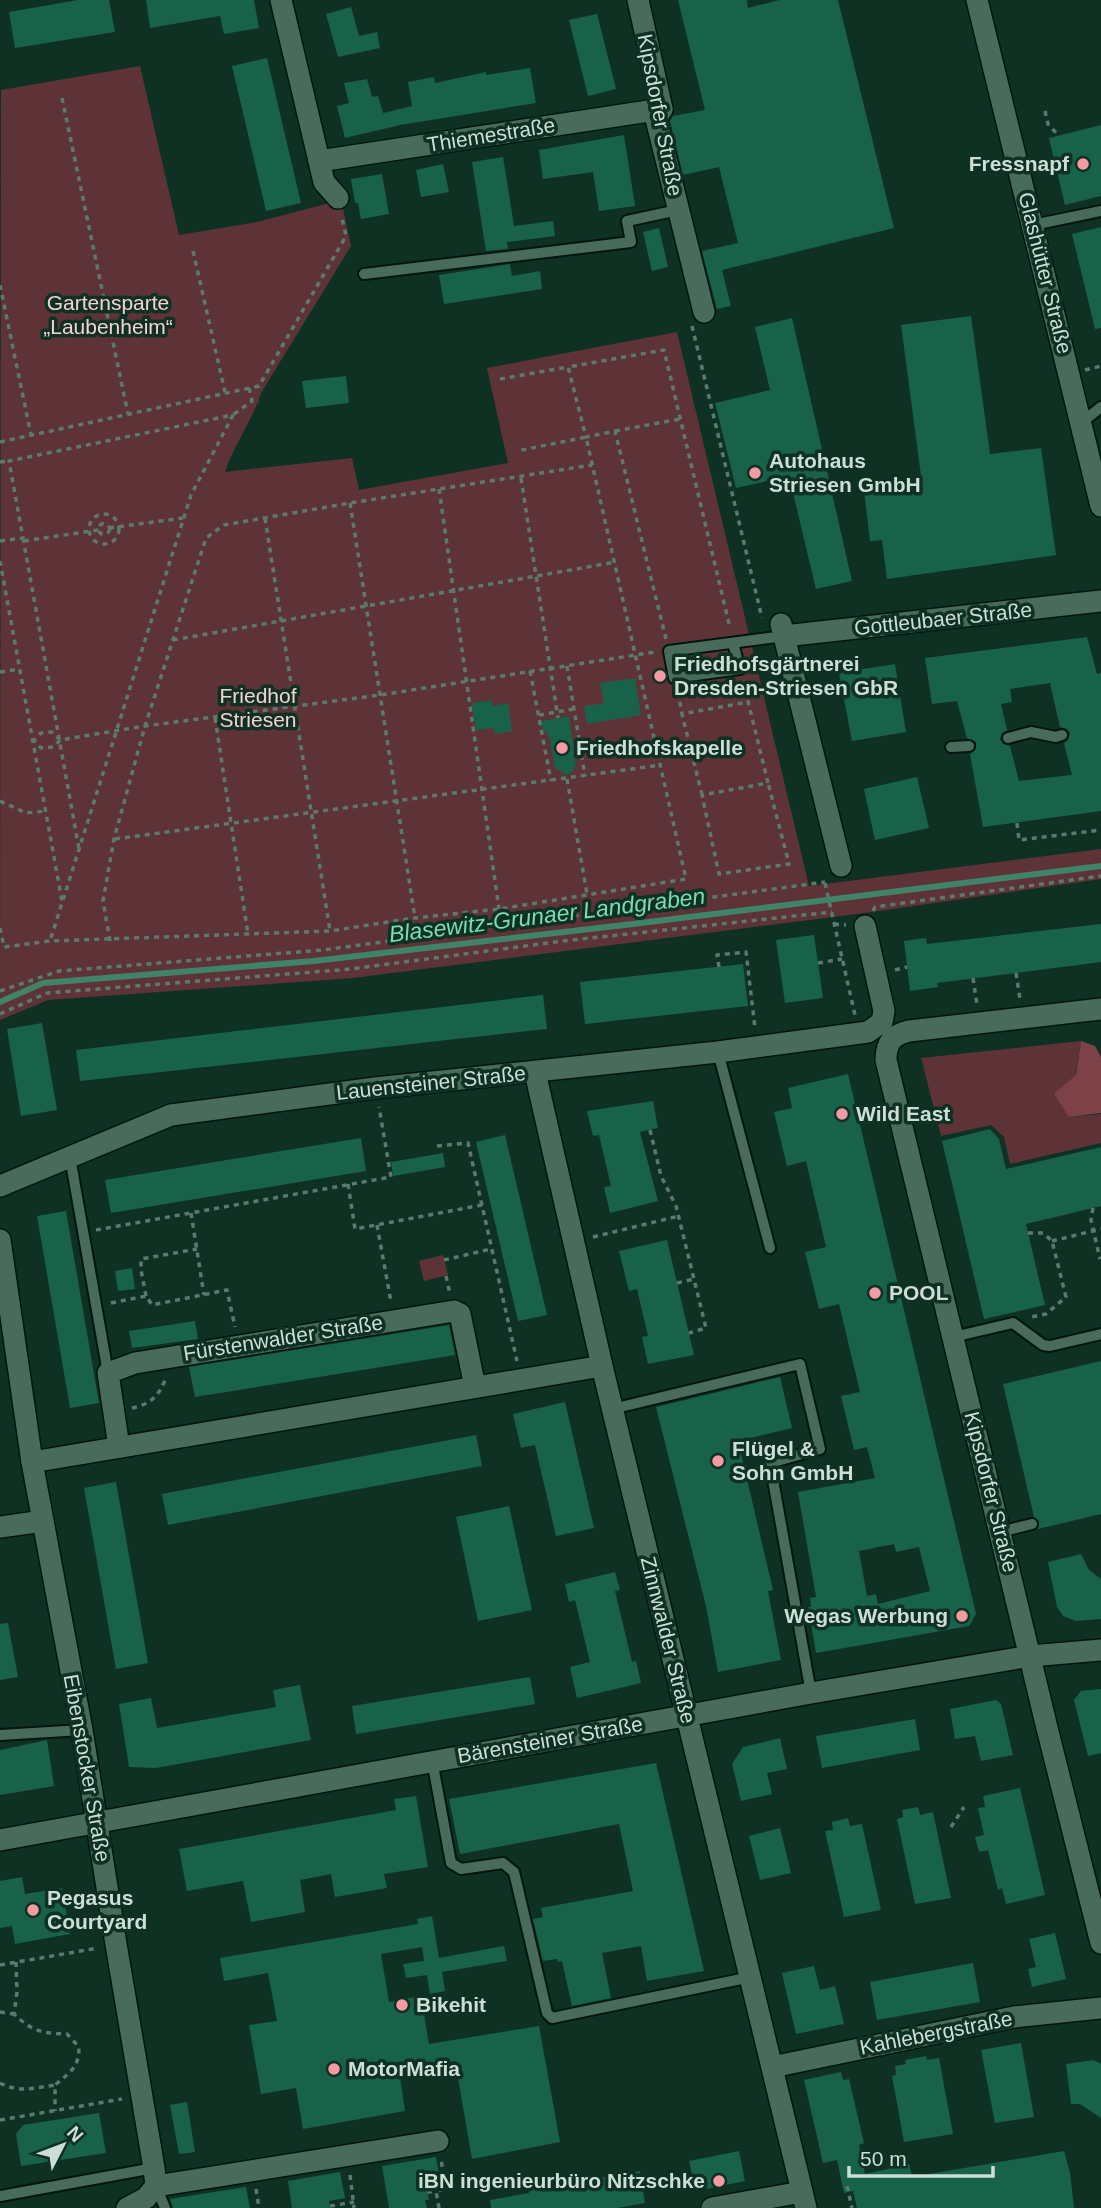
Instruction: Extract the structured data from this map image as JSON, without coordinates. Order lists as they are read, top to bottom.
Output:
{
  "streets": {
    "street": [
      "Kipsdorfer Straße",
      "Thiemestraße",
      "Glashütter Straße",
      "Gottleubaer Straße",
      "Lauensteiner Straße",
      "Fürstenwalder Straße",
      "Zinnwalder Straße",
      "Bärensteiner Straße",
      "Eibenstocker Straße",
      "Kahlebergstraße"
    ]
  },
  "crossings": [
    ["Kipsdorfer Straße", "Thiemestraße"],
    ["Kipsdorfer Straße", "Lauensteiner Straße"],
    ["Kipsdorfer Straße", "Bärensteiner Straße"],
    ["Lauensteiner Straße", "Zinnwalder Straße"],
    ["Zinnwalder Straße", "Bärensteiner Straße"],
    ["Zinnwalder Straße", "Kahlebergstraße"],
    ["Bärensteiner Straße", "Eibenstocker Straße"]
  ],
  "water": ["Blasewitz‐Grunaer Landgraben"],
  "parks": ["Gartensparte „Laubenheim“", "Friedhof Striesen"],
  "places": [
    "Fressnapf",
    "Autohaus Striesen GmbH",
    "Friedhofsgärtnerei Dresden-Striesen GbR",
    "Friedhofskapelle",
    "Wild East",
    "POOL",
    "Flügel & Sohn GmbH",
    "Wegas Werbung",
    "Pegasus Courtyard",
    "Bikehit",
    "MotorMafia",
    "iBN ingenieurbüro Nitzschke"
  ],
  "scale_bar": "50 m",
  "north": "top right"
}
